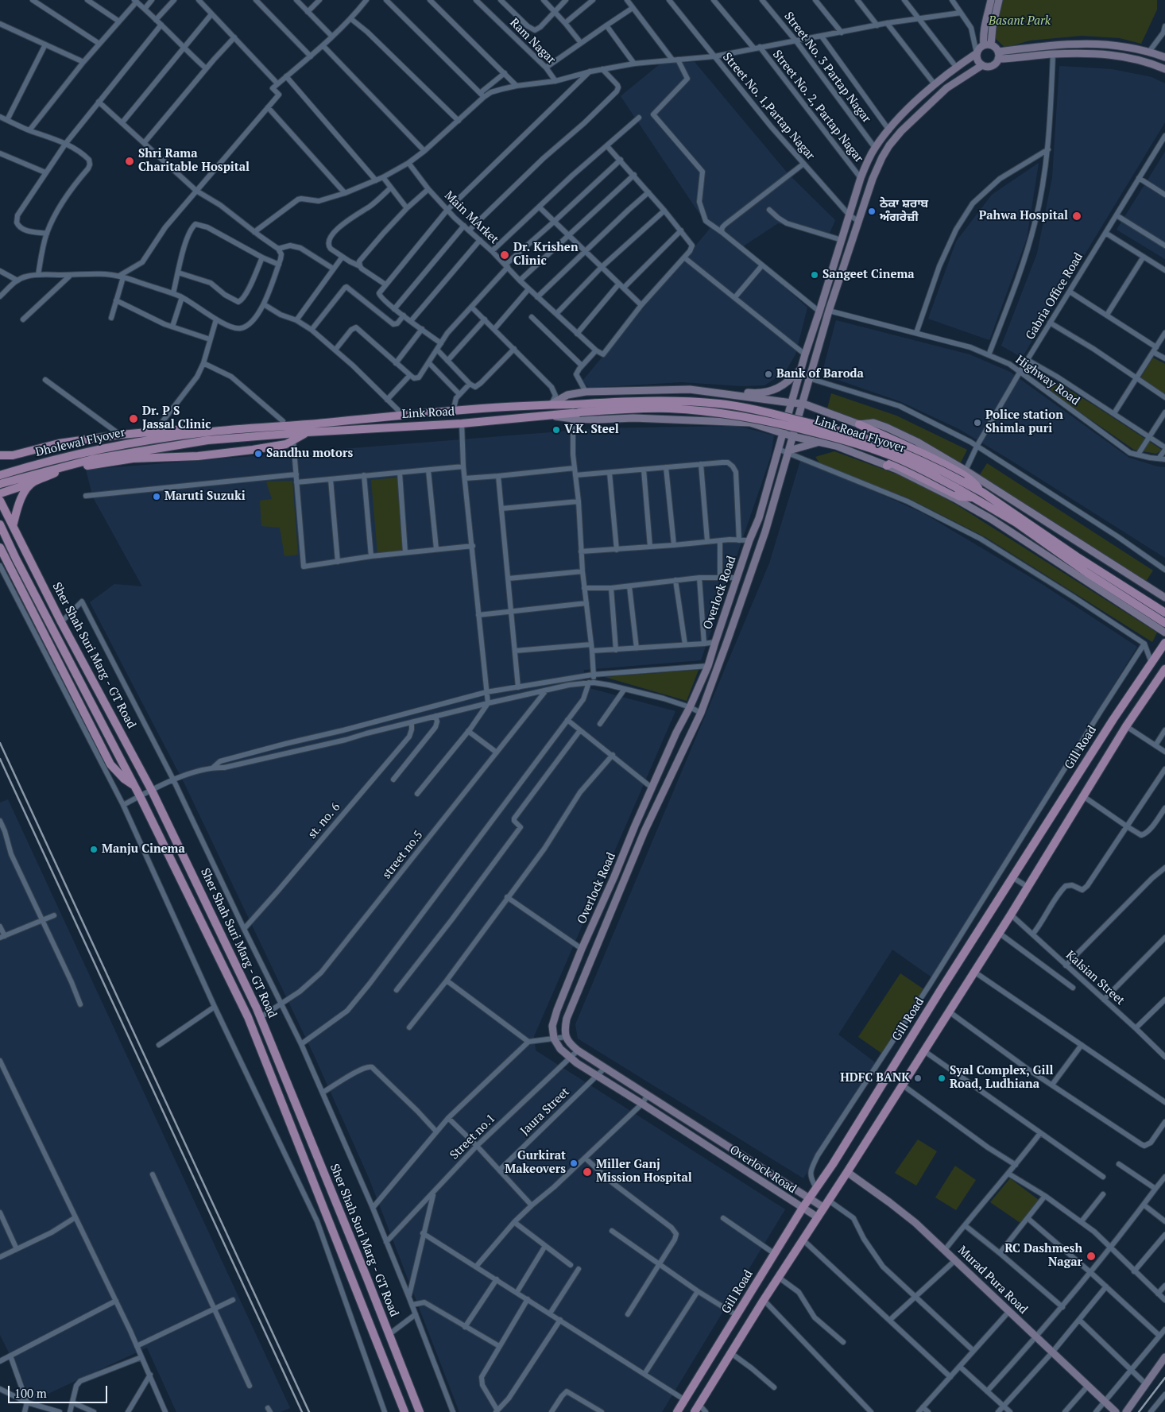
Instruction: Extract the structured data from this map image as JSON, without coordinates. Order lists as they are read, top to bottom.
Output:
{
  "streets": {
    "main road": [
      "Link Road",
      "Link Road Flyover",
      "Dholewal Flyover",
      "Sher Shah Suri Marg - GT Road",
      "Gill Road"
    ],
    "street": [
      "Ram Nagar",
      "Street No. 3 Partap Nagar",
      "Street No. 1,Partap Nagar",
      "Street No. 2, Partap Nagar",
      "Main MArket",
      "Gabria Office Road",
      "Highway Road",
      "Overlock Road",
      "st. no. 6",
      "street no.5",
      "Kalsian Street",
      "Jaura Street",
      "Street no.1",
      "Murad Pura Road"
    ]
  },
  "crossings": [
    ["Street No. 3 Partap Nagar", "Overlock Road"],
    ["Street No. 1,Partap Nagar", "Overlock Road"],
    ["Street No. 2, Partap Nagar", "Overlock Road"],
    ["Gabria Office Road", "Highway Road"],
    ["Highway Road", "Overlock Road"],
    ["Link Road", "Link Road Flyover"],
    ["Link Road", "Dholewal Flyover"],
    ["Overlock Road", "Gill Road"],
    ["Overlock Road", "Jaura Street"],
    ["Overlock Road", "Street no.1"],
    ["Sher Shah Suri Marg - GT Road", "street no.5"]
  ],
  "parks": ["Basant Park"],
  "places": [
    "Shri Rama Charitable Hospital",
    "ਠੇਕਾ ਸ਼ਰਾਬ ਅੰਗਰੇਜ਼ੀ",
    "Pahwa Hospital",
    "Dr. Krishen Clinic",
    "Sangeet Cinema",
    "Bank of Baroda",
    "Dr. P S Jassal Clinic",
    "Police station Shimla puri",
    "V.K. Steel",
    "Sandhu motors",
    "Maruti Suzuki",
    "Manju Cinema",
    "HDFC BANK",
    "Syal Complex, Gill Road, Ludhiana",
    "Gurkirat Makeovers",
    "Miller Ganj Mission Hospital",
    "RC Dashmesh Nagar"
  ],
  "scale_bar": "100 m"
}
